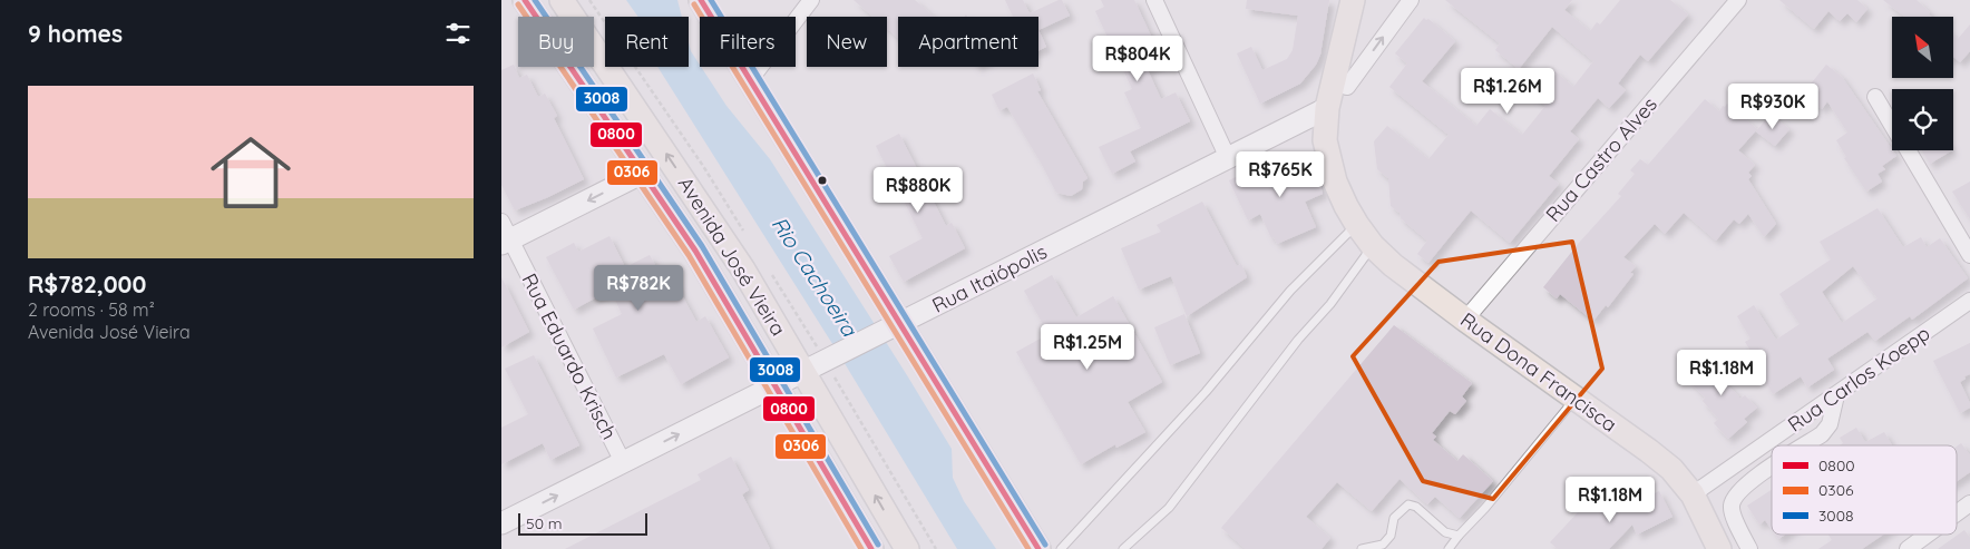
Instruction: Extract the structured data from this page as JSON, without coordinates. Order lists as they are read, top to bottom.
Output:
{
  "streets": {
    "main road": ["Avenida José Vieira", "Rua Itaiópolis", "Rua Dona Francisca"],
    "street": ["Rua Castro Alves", "Rua Eduardo Krisch", "Rua Carlos Koepp"]
  },
  "crossings": [
    ["Rua Castro Alves", "Rua Dona Francisca"],
    ["Avenida José Vieira", "Rua Itaiópolis"],
    ["Rua Itaiópolis", "Rua Eduardo Krisch"],
    ["Rua Itaiópolis", "Rua Dona Francisca"],
    ["Rua Dona Francisca", "Rua Carlos Koepp"]
  ],
  "water": ["Rio Cachoeira"],
  "lines": ["transit line 0800", "transit line 3008", "transit line 0306"],
  "legend": ["0800", "0306", "3008"],
  "scale_bar": "50 m",
  "north": "top left",
  "page": {
    "heading": "9 homes",
    "chip": [
      "Buy",
      "Rent",
      "Filters",
      "New",
      "Apartment"
    ],
    "price": [
      "R$804K",
      "R$1.26M",
      "R$930K",
      "R$765K",
      "R$880K",
      "R$782K",
      "R$1.25M",
      "R$1.18M",
      "R$1.18M"
    ],
    "list": [
      {
        "name": "R$782,000",
        "note": "2 rooms · 58 m² · Avenida José Vieira"
      }
    ],
    "scale": "50 m"
  }
}
